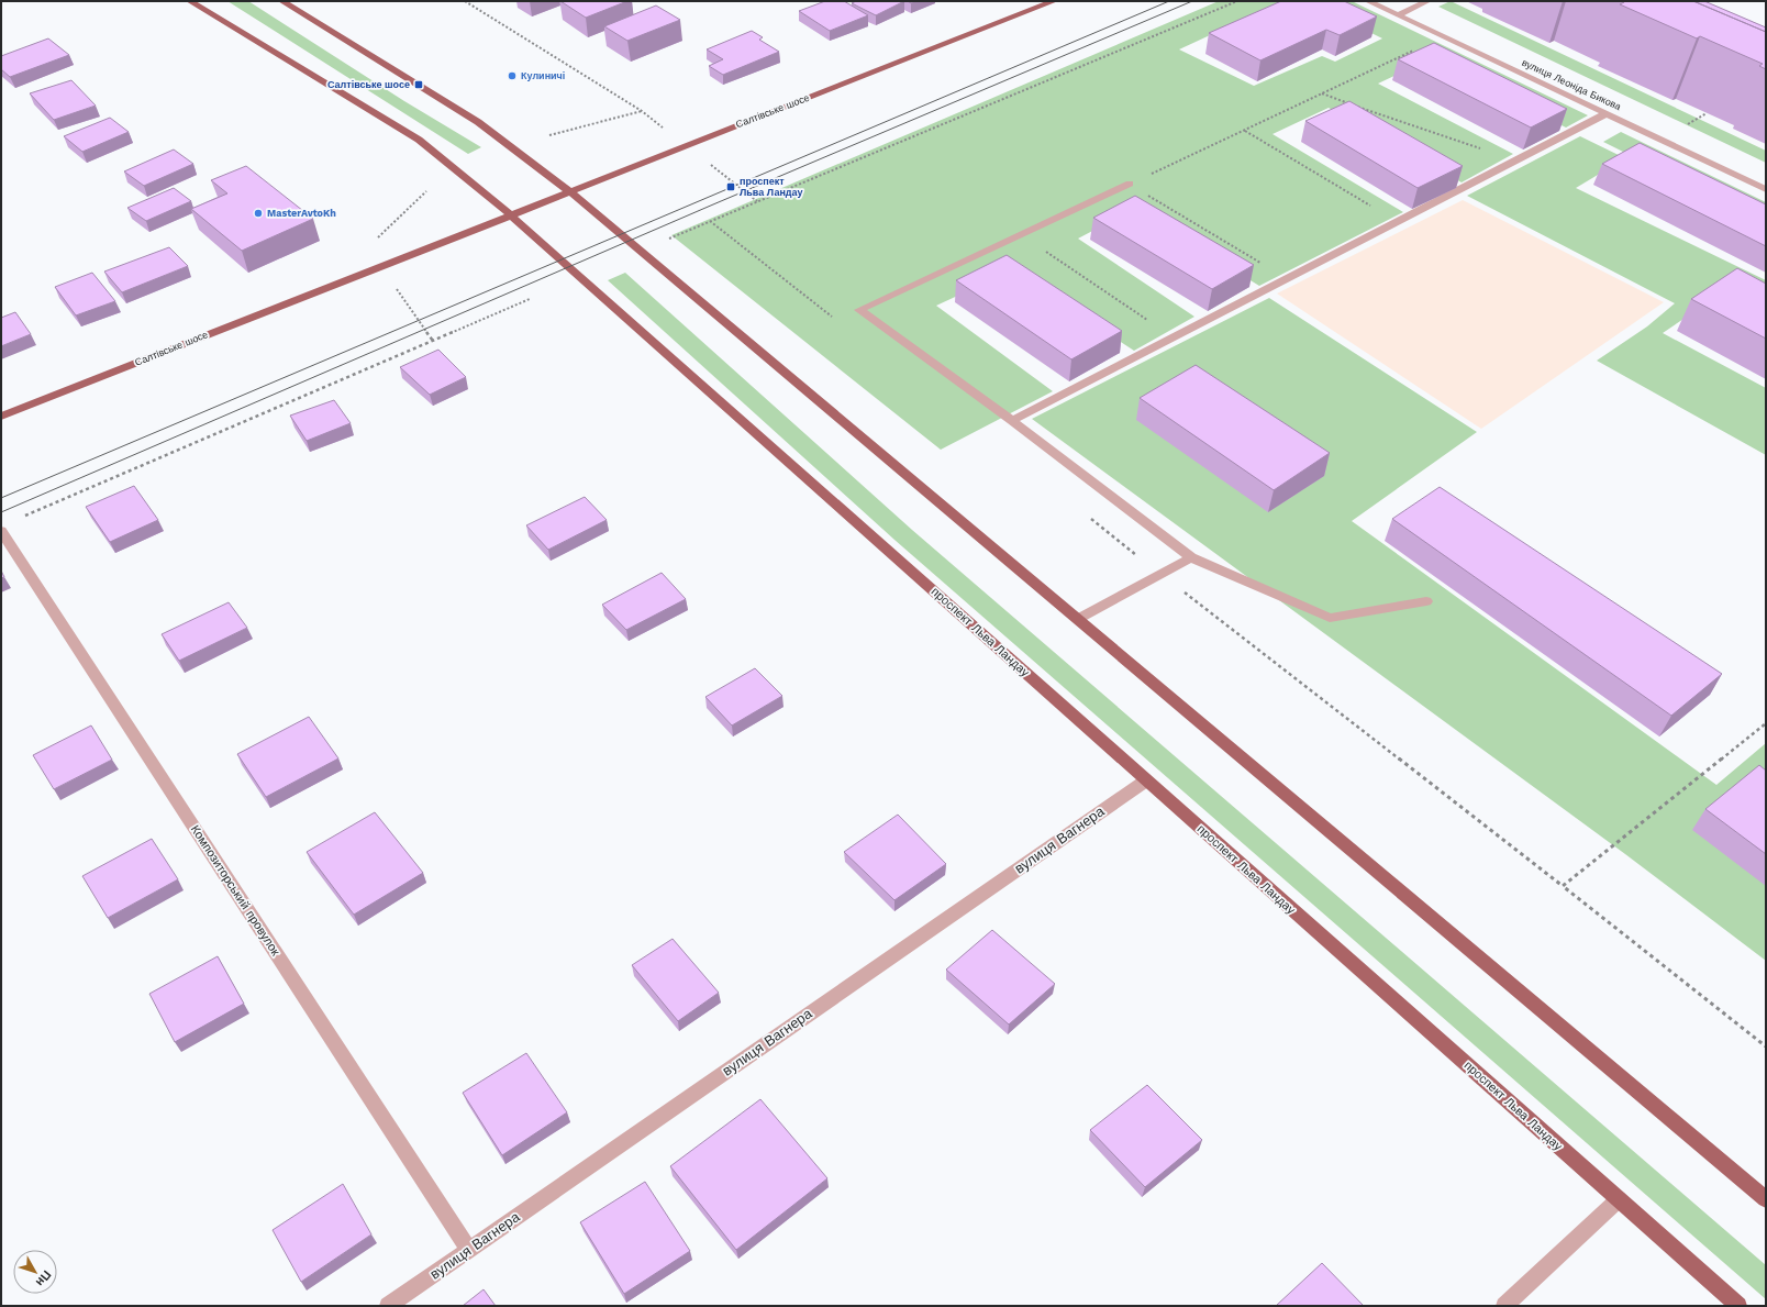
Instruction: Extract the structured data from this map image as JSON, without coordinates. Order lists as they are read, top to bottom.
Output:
{
  "streets": {
    "main road": ["Салтівське шосе", "проспект Льва Ландау"],
    "street": ["вулиця Леоніда Бикова", "вулиця Вагнера", "Композиторський провулок"]
  },
  "crossings": [
    ["Салтівське шосе", "проспект Льва Ландау"],
    ["проспект Льва Ландау", "вулиця Вагнера"],
    ["вулиця Вагнера", "Композиторський провулок"]
  ],
  "places": {
    "other": ["Кулиничі", "MasterAvtoKh"],
    "transit": ["Салтівське шосе", "проспект Льва Ландау"]
  },
  "north": "bottom right"
}
